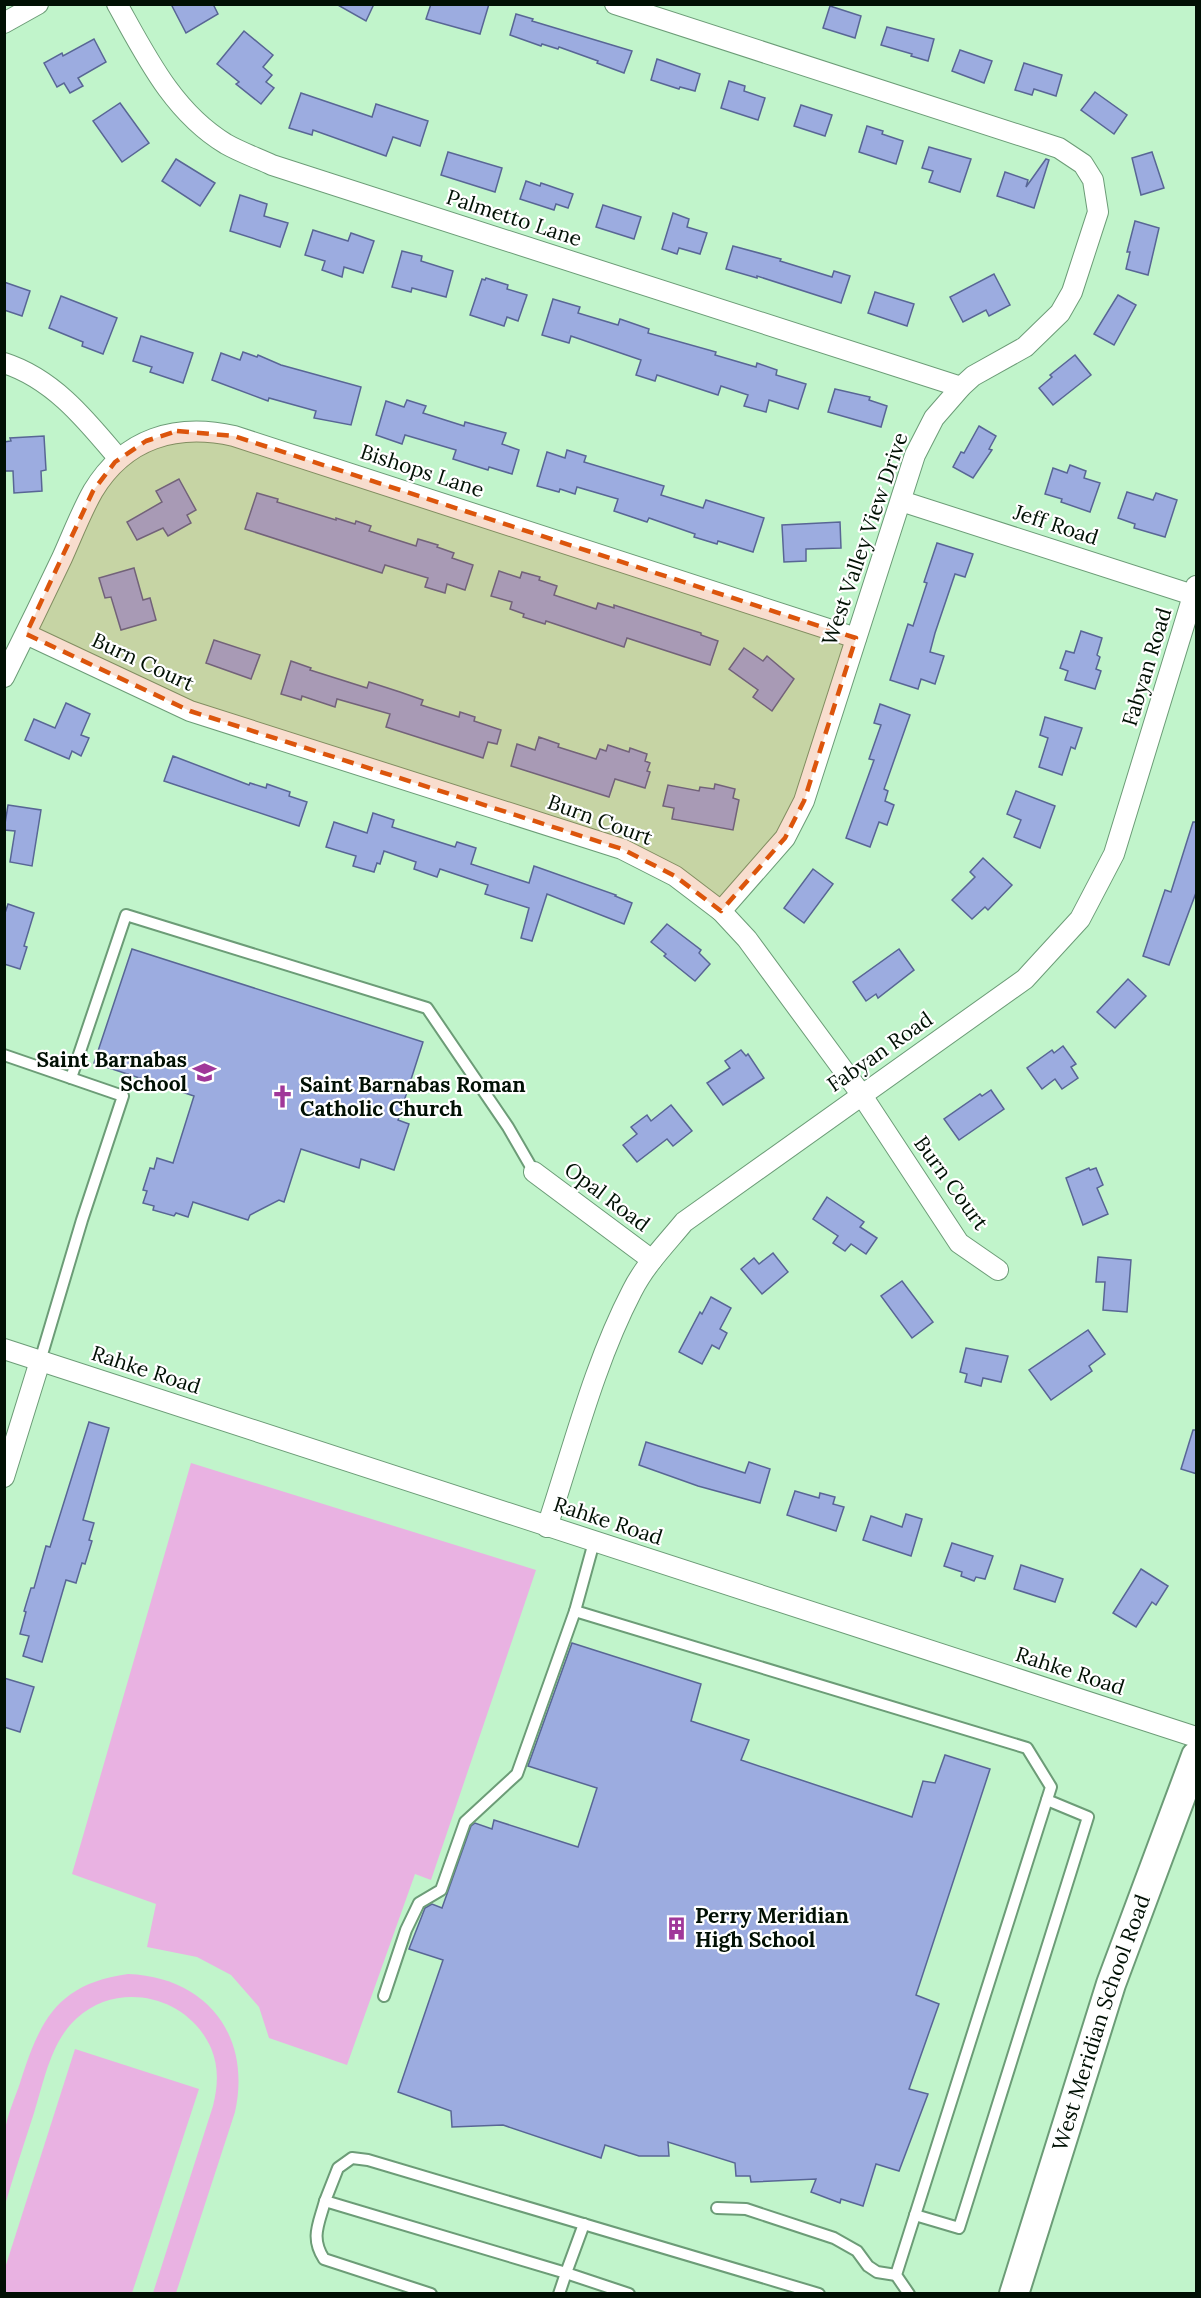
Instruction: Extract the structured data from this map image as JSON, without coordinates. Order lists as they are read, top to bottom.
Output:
{
  "streets": {
    "main road": ["West Meridian School Road"],
    "street": [
      "Palmetto Lane",
      "Bishops Lane",
      "Jeff Road",
      "West Valley View Drive",
      "Burn Court",
      "Fabyan Road",
      "Opal Road",
      "Rahke Road"
    ]
  },
  "crossings": [
    ["Palmetto Lane", "West Valley View Drive"],
    ["Bishops Lane", "West Valley View Drive"],
    ["Bishops Lane", "Burn Court"],
    ["Jeff Road", "West Valley View Drive"],
    ["Jeff Road", "Fabyan Road"],
    ["West Valley View Drive", "Burn Court"],
    ["Burn Court", "Fabyan Road"],
    ["Fabyan Road", "Opal Road"],
    ["Fabyan Road", "Rahke Road"]
  ],
  "places": {
    "school or university": ["Saint Barnabas School"],
    "church": ["Saint Barnabas Roman Catholic Church"],
    "building": ["Perry Meridian High School"]
  }
}
